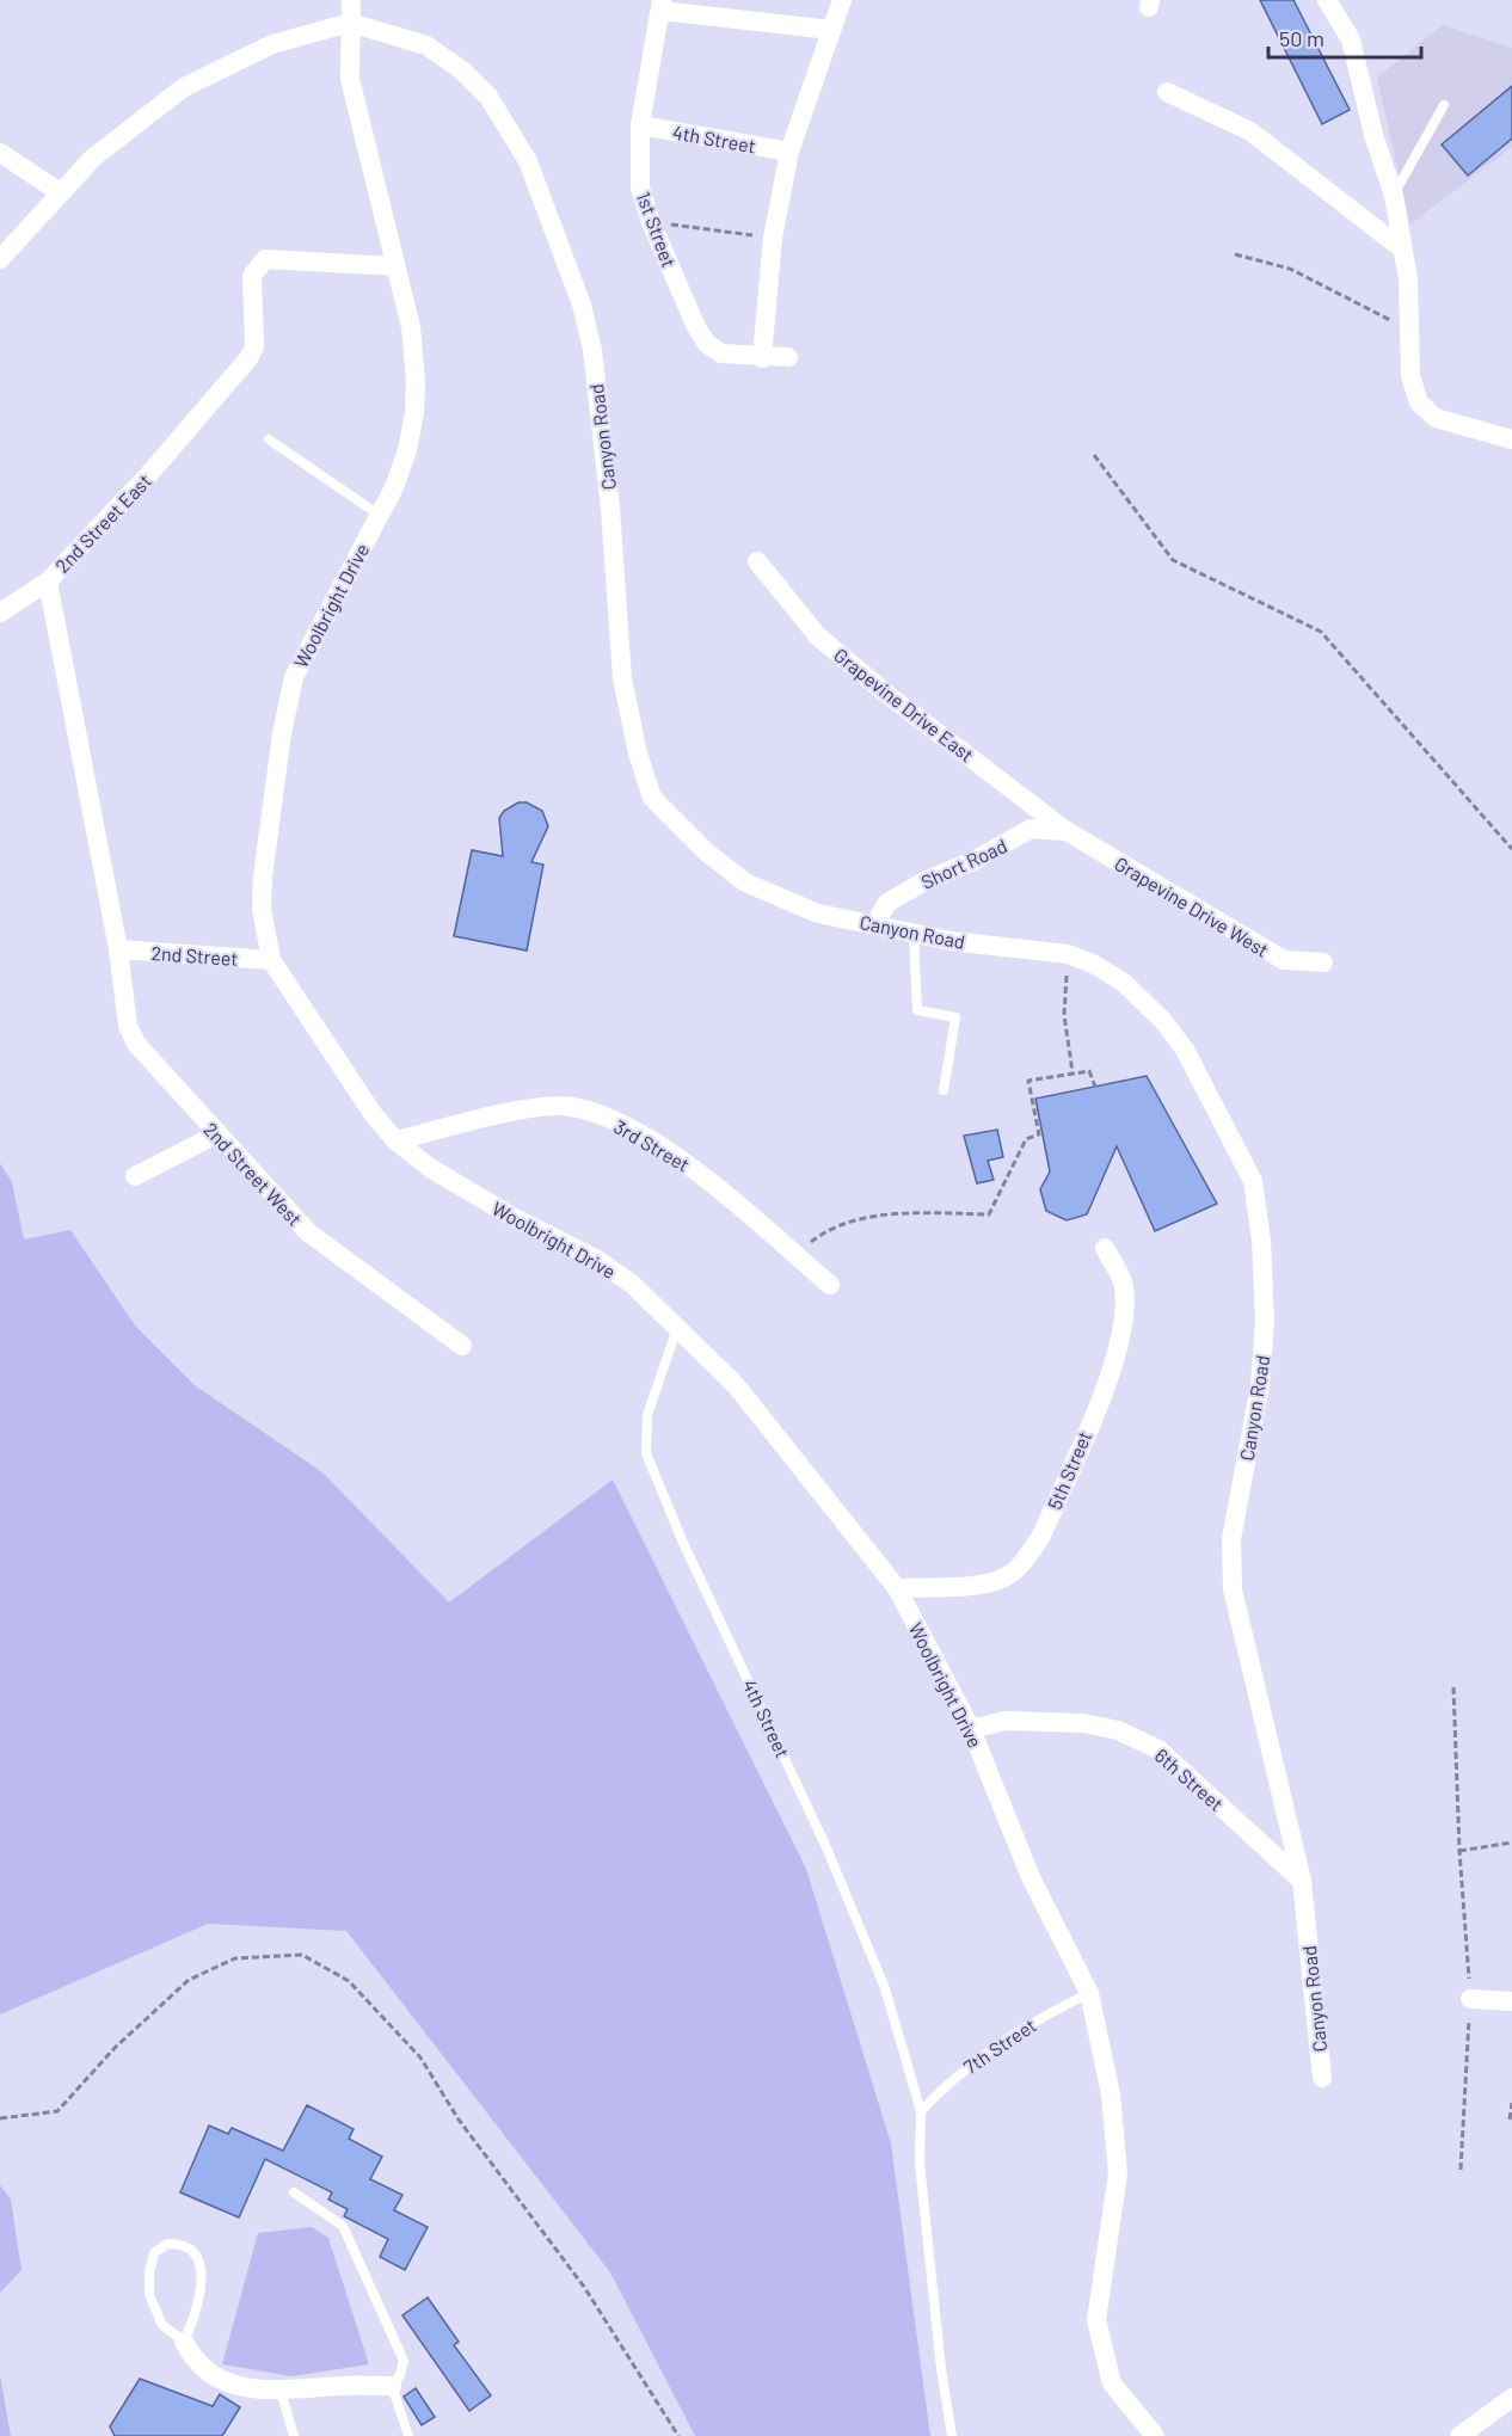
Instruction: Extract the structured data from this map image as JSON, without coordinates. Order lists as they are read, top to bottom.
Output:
{
  "streets": {
    "street": [
      "4th Street",
      "1st Street",
      "Canyon Road",
      "2nd Street East",
      "Woolbright Drive",
      "Grapevine Drive East",
      "Short Road",
      "Grapevine Drive West",
      "2nd Street",
      "3rd Street",
      "2nd Street West",
      "5th Street",
      "6th Street"
    ],
    "lane": ["7th Street"]
  },
  "crossings": [
    ["4th Street", "1st Street"],
    ["4th Street", "Woolbright Drive"],
    ["4th Street", "7th Street"],
    ["Canyon Road", "Woolbright Drive"],
    ["Canyon Road", "Short Road"],
    ["Canyon Road", "6th Street"],
    ["2nd Street East", "Woolbright Drive"],
    ["2nd Street East", "2nd Street"],
    ["2nd Street East", "2nd Street West"],
    ["Woolbright Drive", "2nd Street"],
    ["Woolbright Drive", "3rd Street"],
    ["Woolbright Drive", "5th Street"],
    ["Woolbright Drive", "6th Street"],
    ["Woolbright Drive", "7th Street"],
    ["Grapevine Drive East", "Short Road"],
    ["Grapevine Drive East", "Grapevine Drive West"],
    ["Short Road", "Grapevine Drive West"],
    ["2nd Street", "2nd Street West"]
  ],
  "scale_bar": "50 m"
}
